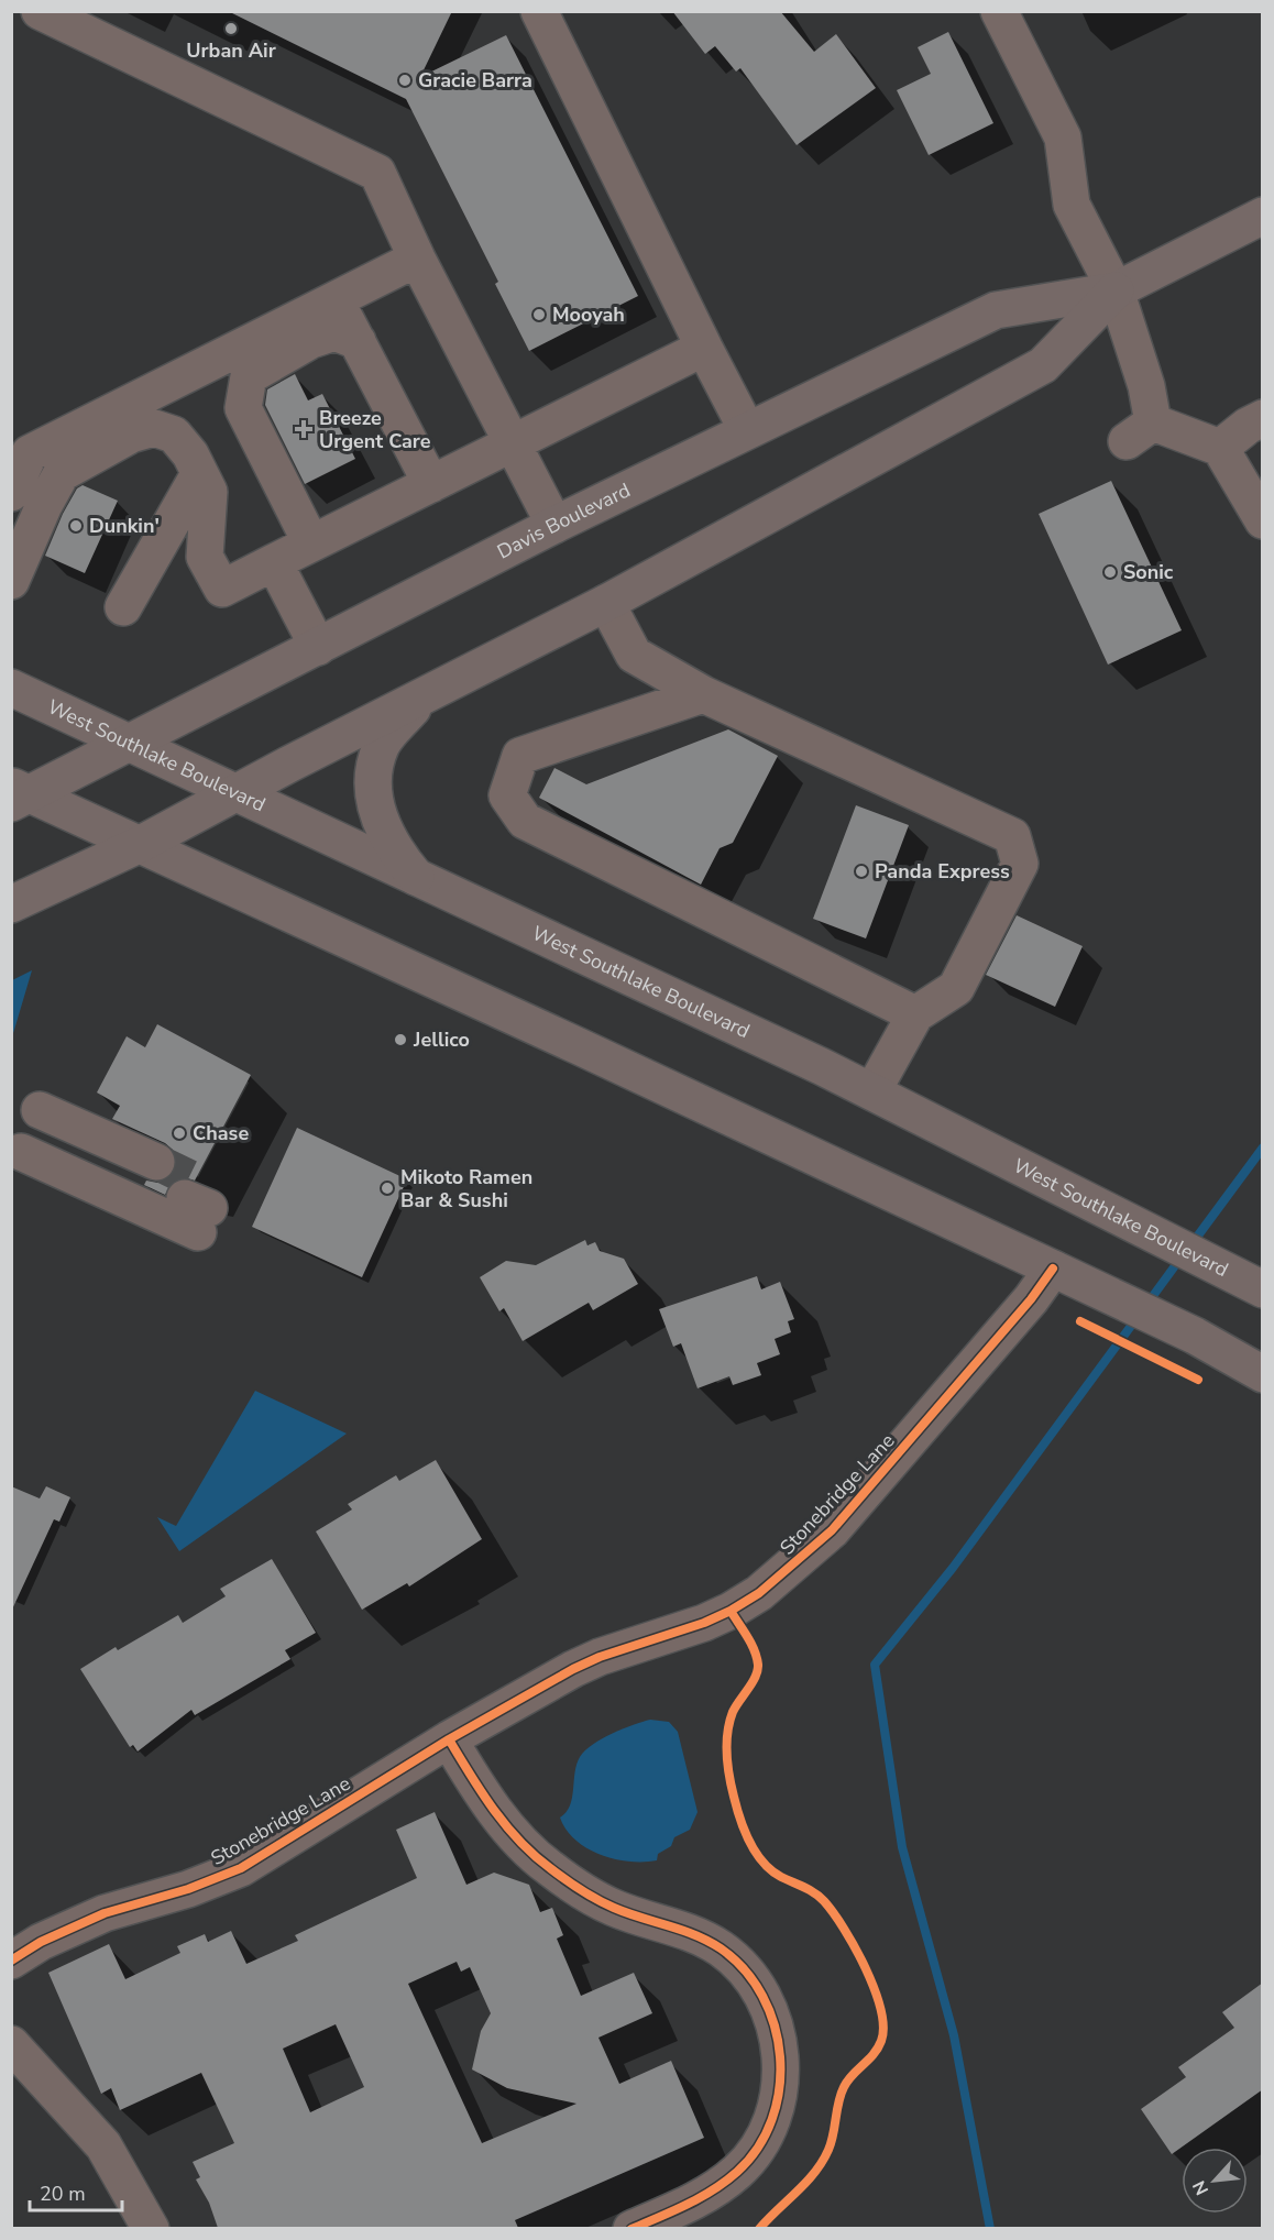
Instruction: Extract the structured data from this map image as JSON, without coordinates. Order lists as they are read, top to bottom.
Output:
{
  "streets": {
    "main road": ["Davis Boulevard", "West Southlake Boulevard"],
    "street": ["Stonebridge Lane"]
  },
  "crossings": [
    ["Davis Boulevard", "West Southlake Boulevard"]
  ],
  "places": {
    "other": [
      "Urban Air",
      "Gracie Barra",
      "Mooyah",
      "Dunkin'",
      "Sonic",
      "Panda Express",
      "Jellico",
      "Chase",
      "Mikoto Ramen Bar & Sushi"
    ],
    "health": ["Breeze Urgent Care"]
  },
  "scale_bar": "20 m",
  "north": "bottom left"
}
